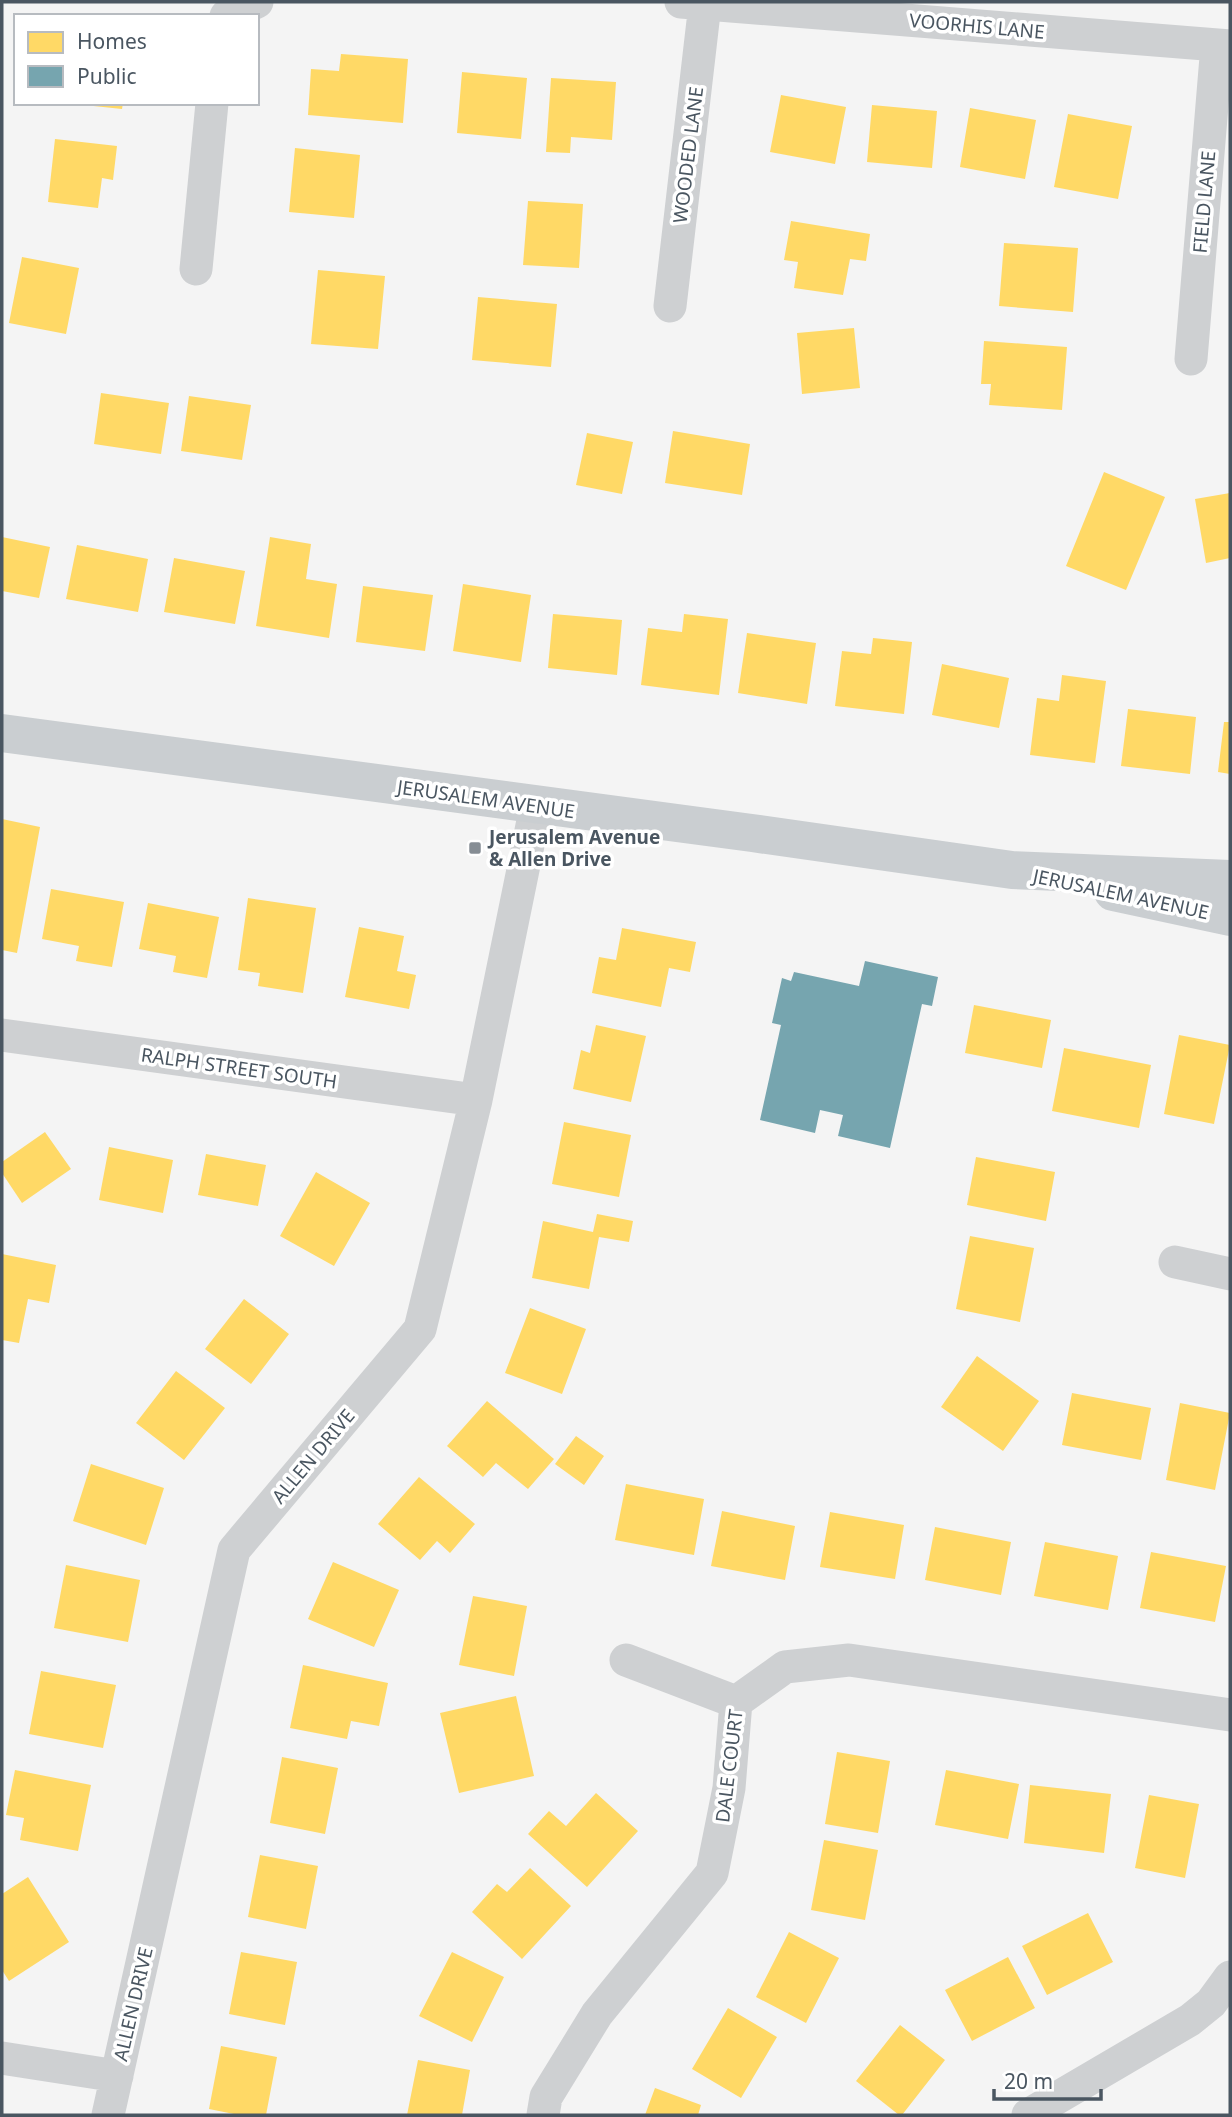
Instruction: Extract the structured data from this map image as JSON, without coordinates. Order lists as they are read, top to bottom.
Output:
{
  "streets": {
    "main road": ["JERUSALEM AVENUE"],
    "street": [
      "VOORHIS LANE",
      "WOODED LANE",
      "FIELD LANE",
      "RALPH STREET SOUTH",
      "ALLEN DRIVE",
      "DALE COURT"
    ]
  },
  "crossings": [
    ["VOORHIS LANE", "WOODED LANE"],
    ["VOORHIS LANE", "FIELD LANE"],
    ["JERUSALEM AVENUE", "ALLEN DRIVE"],
    ["RALPH STREET SOUTH", "ALLEN DRIVE"]
  ],
  "places": {
    "transit": ["Jerusalem Avenue & Allen Drive"]
  },
  "legend": ["Homes", "Public"],
  "scale_bar": "20 m"
}
